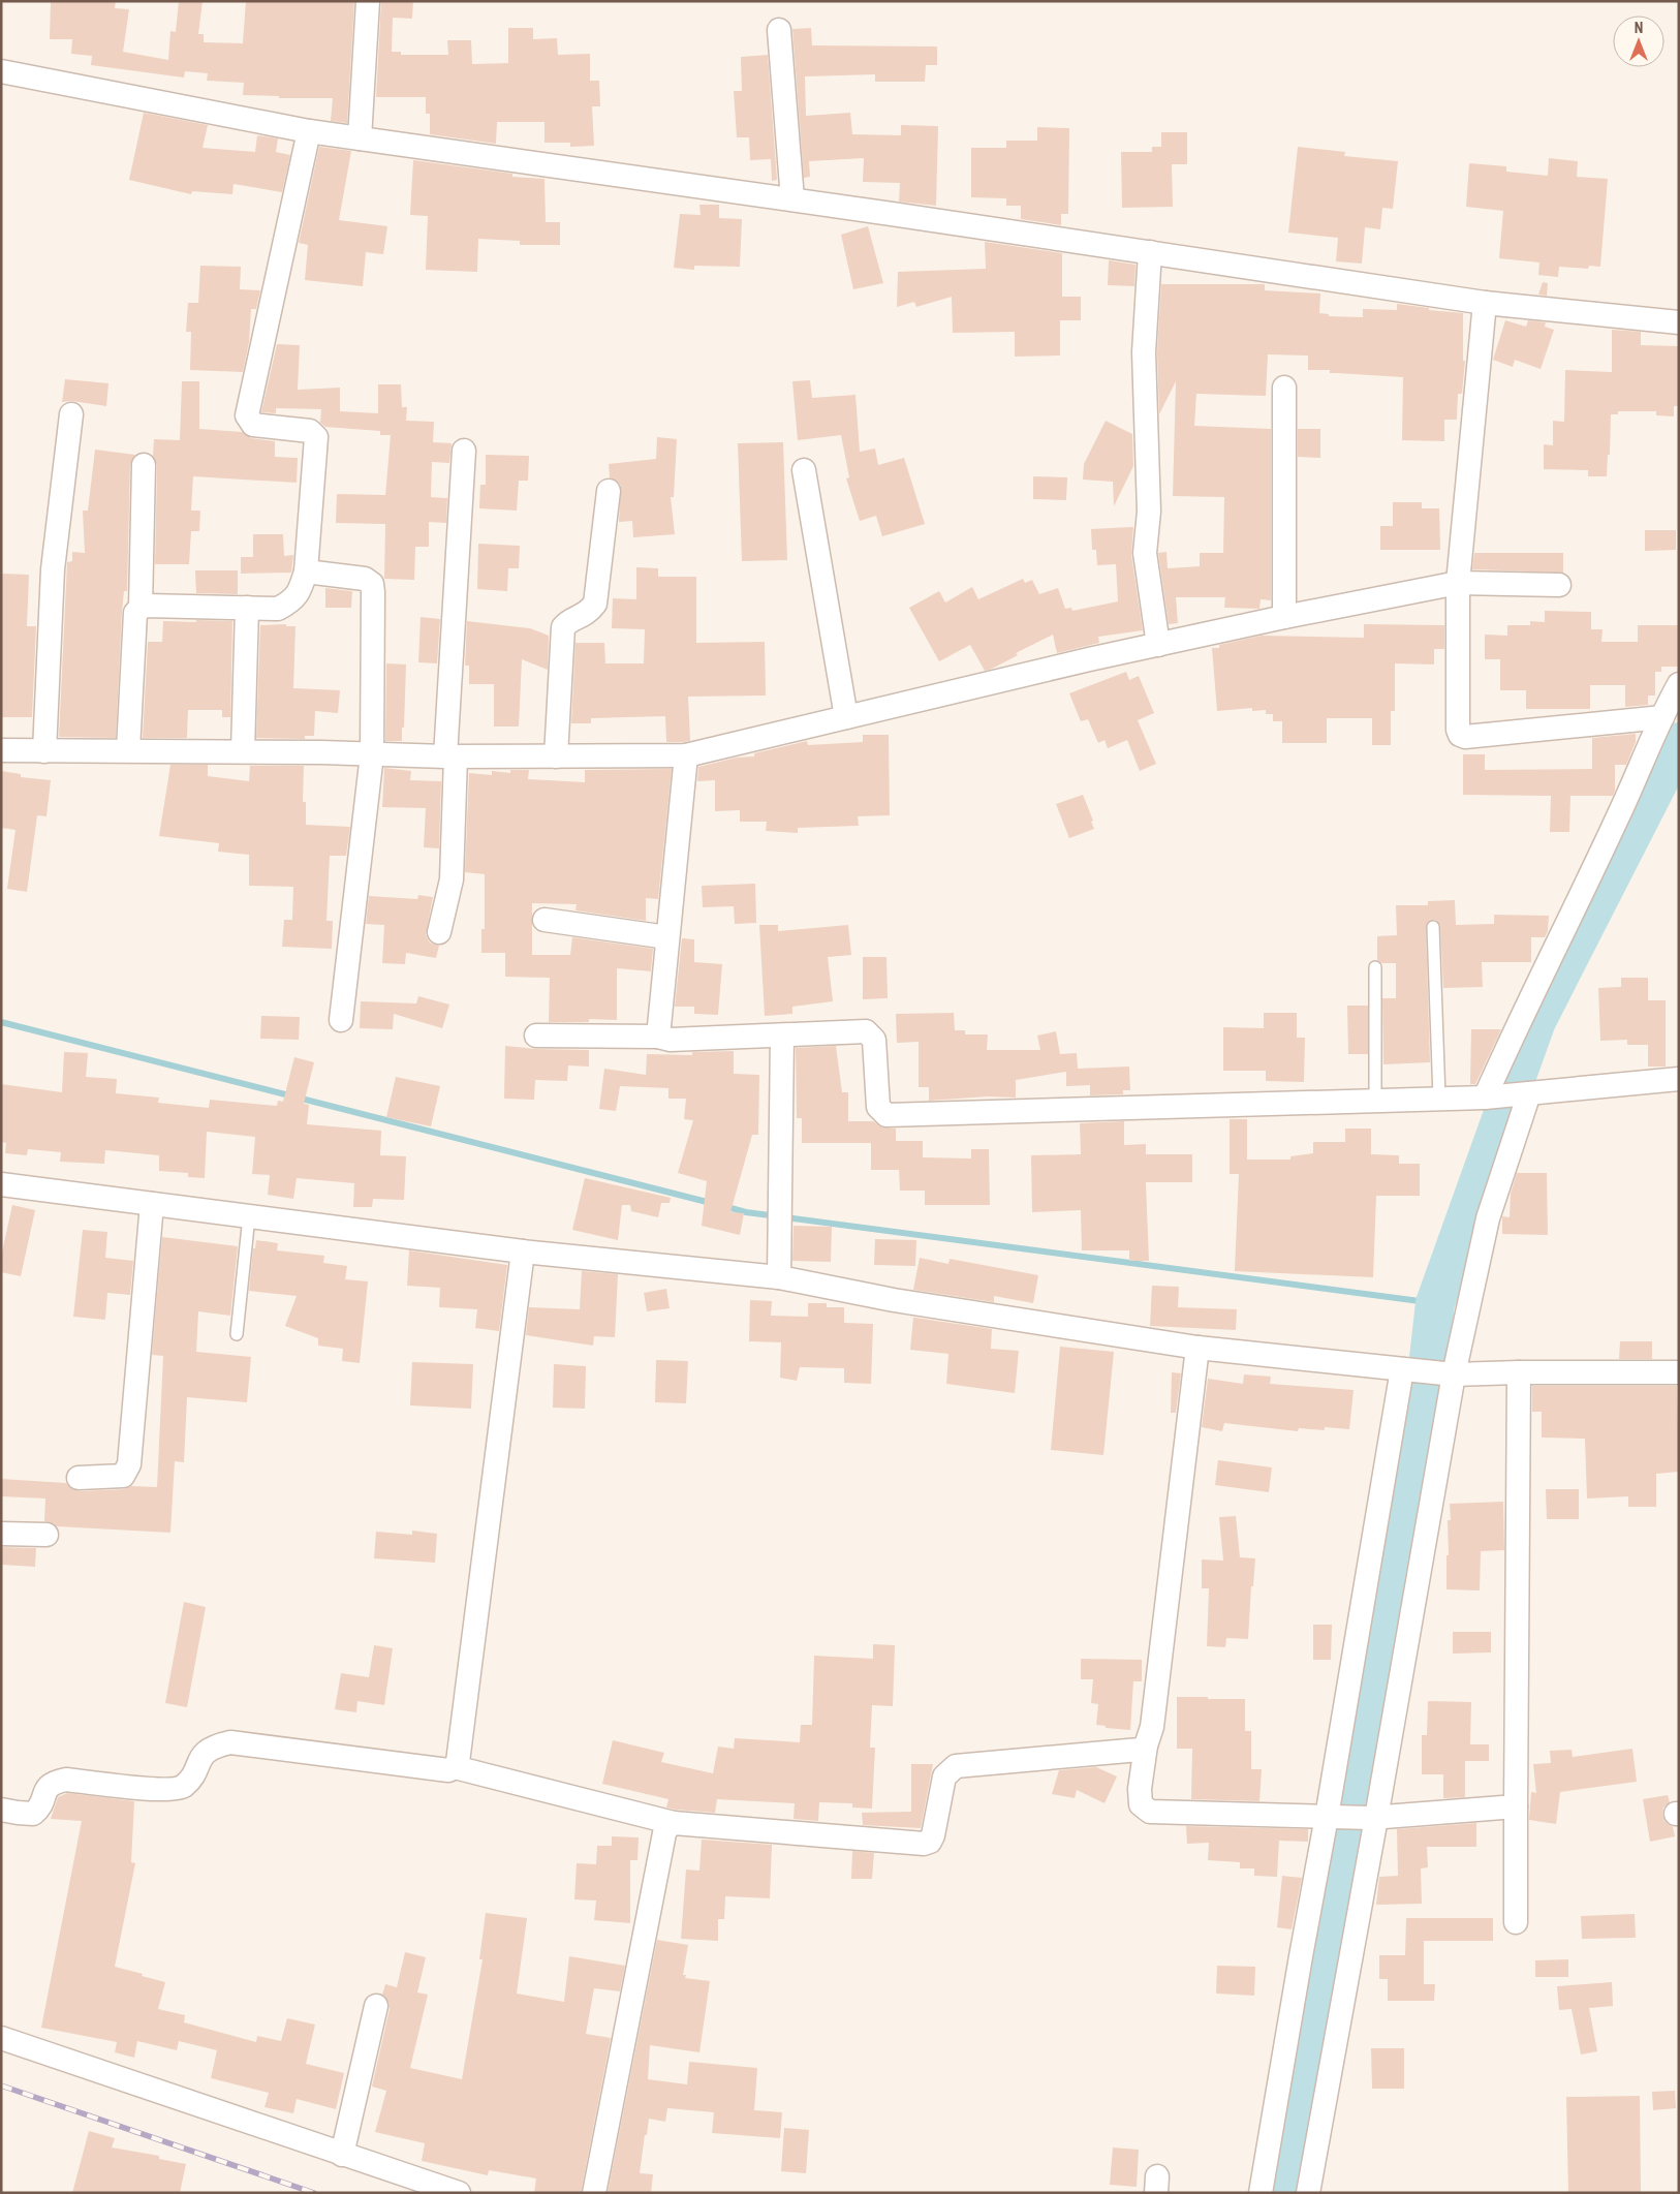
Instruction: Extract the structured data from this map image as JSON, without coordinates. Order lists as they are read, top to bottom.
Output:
{
  "north": "top"
}
